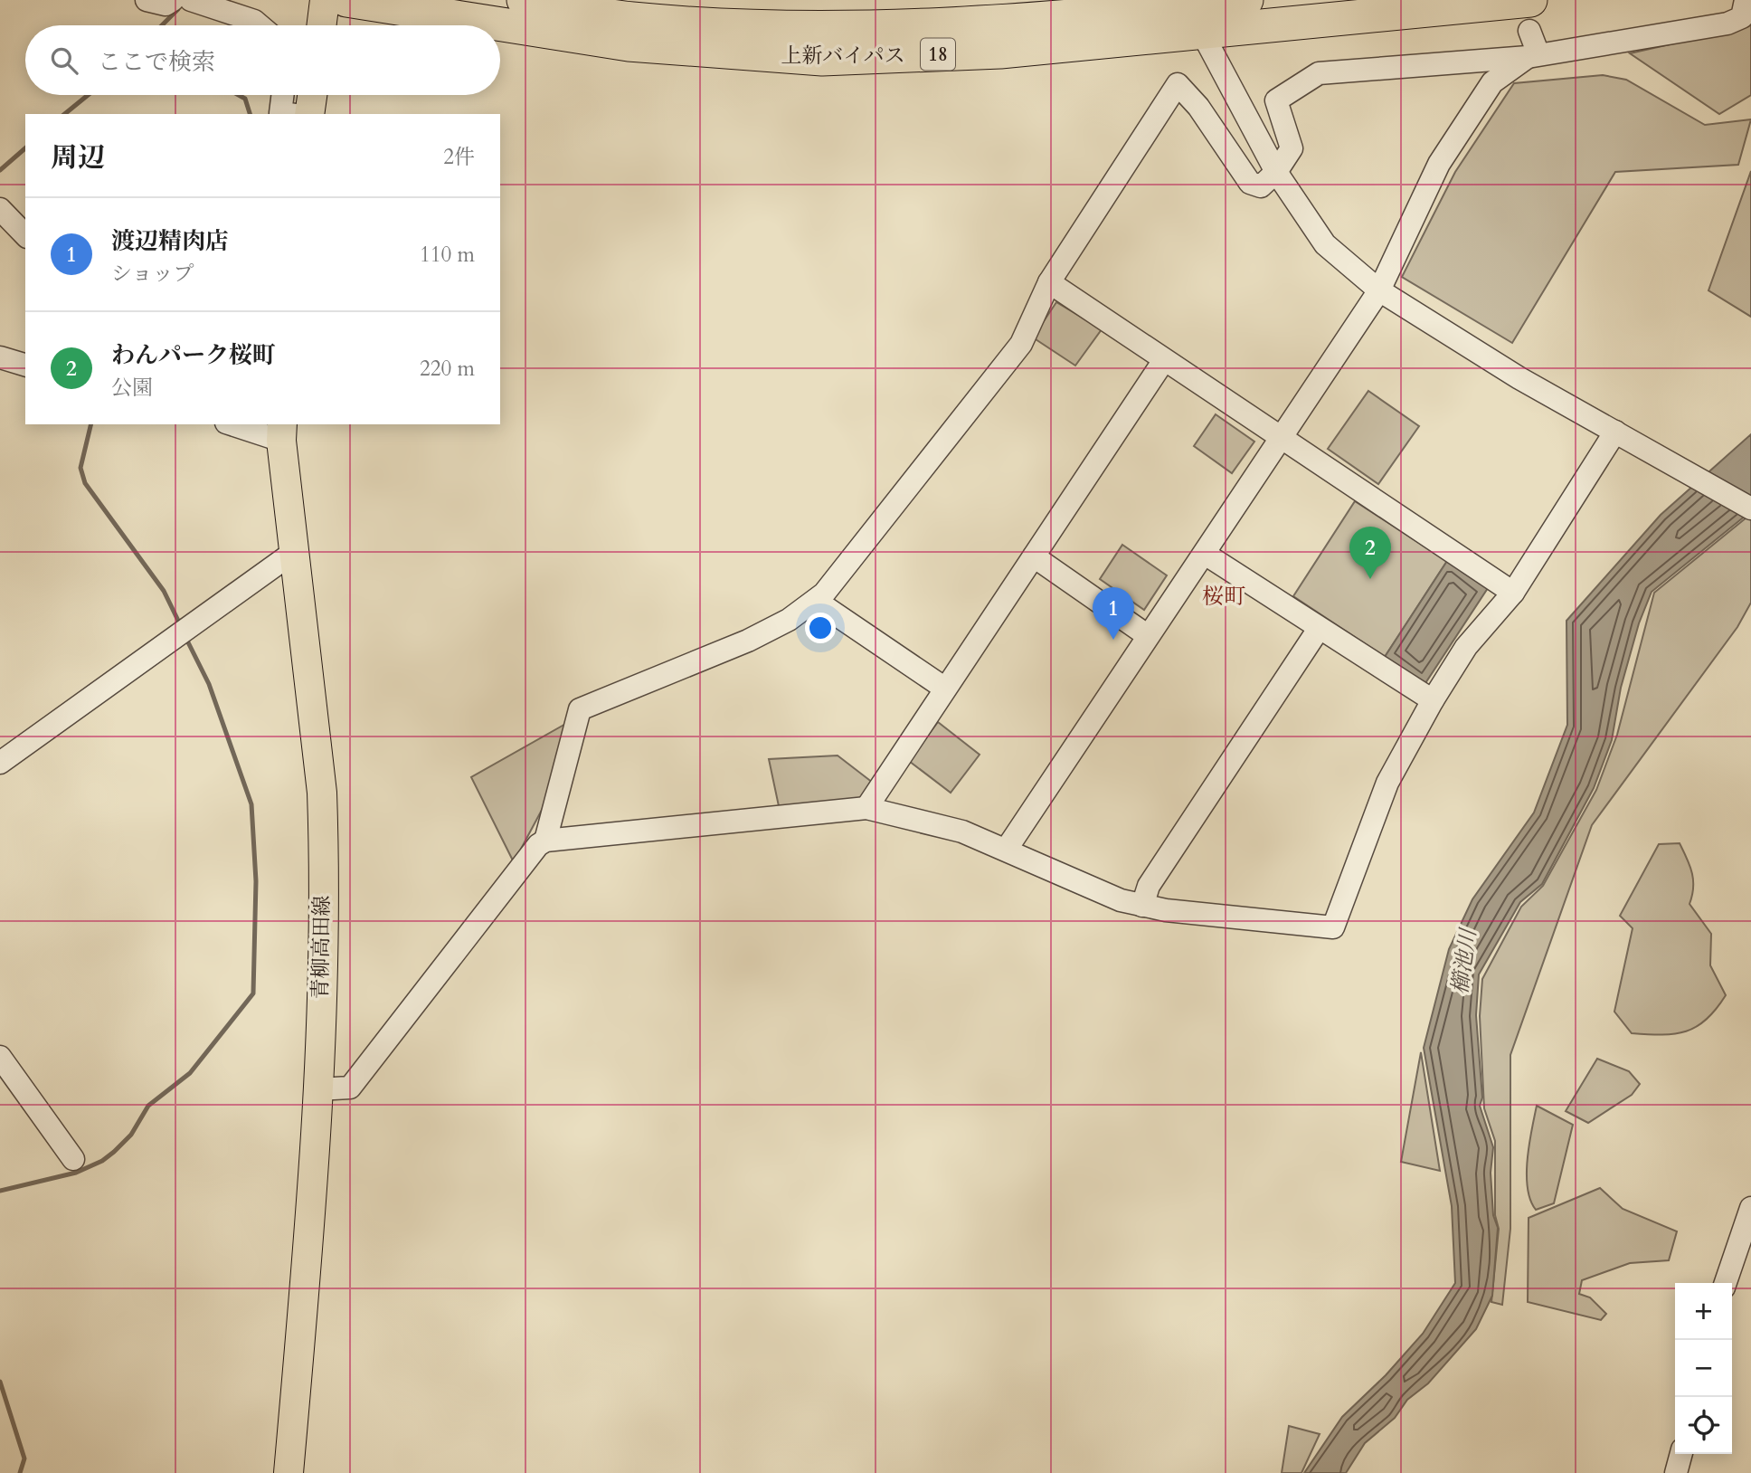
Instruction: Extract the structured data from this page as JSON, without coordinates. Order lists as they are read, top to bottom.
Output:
{
  "streets": {
    "highway": ["18", "上新バイパス"],
    "main road": ["青柳高田線"]
  },
  "districts": ["桜町"],
  "water": ["櫛池川"],
  "page": {
    "search": "ここで検索",
    "heading": ["周辺", "2件"],
    "list": [
      {
        "mark": "1",
        "name": "渡辺精肉店",
        "note": "ショップ",
        "value": "110 m"
      },
      {
        "mark": "2",
        "name": "わんパーク桜町",
        "note": "公園",
        "value": "220 m"
      }
    ],
    "pins": ["2", "1"],
    "map_buttons": ["+", "−"]
  }
}
